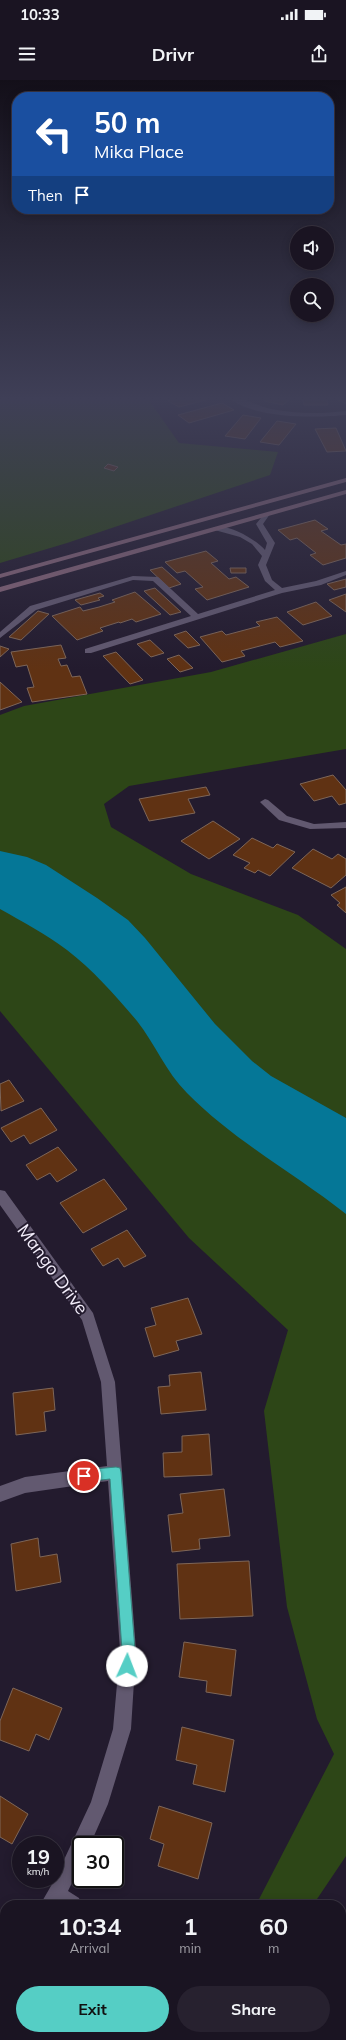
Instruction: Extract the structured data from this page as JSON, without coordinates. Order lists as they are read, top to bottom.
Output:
{
  "streets": {
    "street": ["Mango Drive"]
  },
  "page": {
    "status": "10:33",
    "header": "Drivr",
    "turn": ["50 m", "Mika Place"],
    "then": "Then",
    "speed": "19 km/h",
    "limit": "30",
    "eta": [
      "10:34",
      "Arrival",
      "1",
      "min",
      "60",
      "m"
    ],
    "buttons": ["Exit", "Share"]
  }
}
